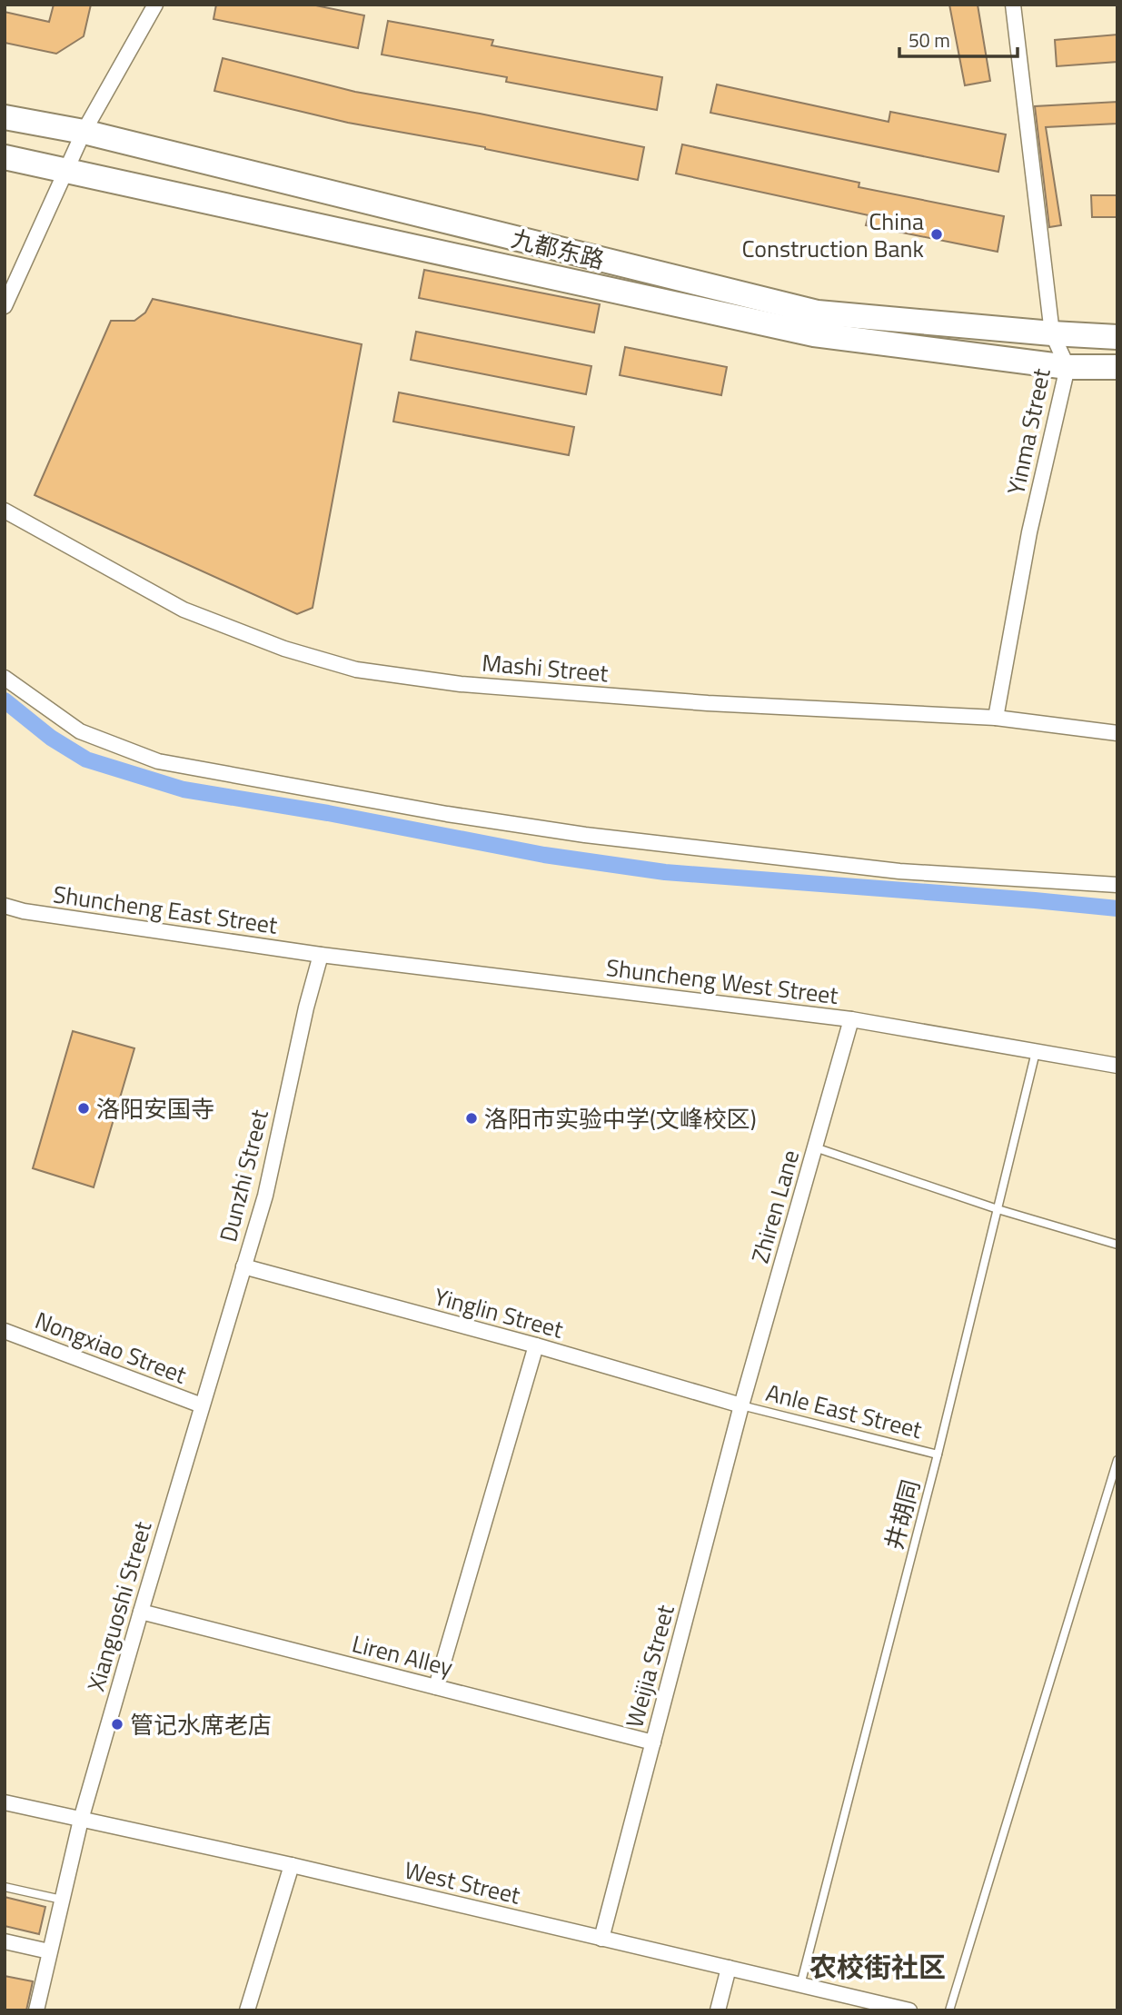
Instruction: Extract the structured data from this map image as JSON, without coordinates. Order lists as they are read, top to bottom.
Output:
{
  "streets": {
    "highway": ["九都东路"],
    "street": [
      "Yinma Street",
      "Mashi Street",
      "Shuncheng East Street",
      "Shuncheng West Street",
      "Dunzhi Street",
      "Zhiren Lane",
      "Yinglin Street",
      "Nongxiao Street",
      "Xianguoshi Street",
      "Liren Alley",
      "Weijia Street",
      "West Street"
    ],
    "lane": ["Anle East Street", "井胡同"]
  },
  "crossings": [
    ["九都东路", "Yinma Street"],
    ["Yinma Street", "Mashi Street"],
    ["Shuncheng East Street", "Shuncheng West Street"],
    ["Shuncheng East Street", "Dunzhi Street"],
    ["Shuncheng West Street", "Dunzhi Street"],
    ["Shuncheng West Street", "Zhiren Lane"],
    ["Shuncheng West Street", "井胡同"],
    ["Dunzhi Street", "Yinglin Street"],
    ["Dunzhi Street", "Nongxiao Street"],
    ["Dunzhi Street", "Xianguoshi Street"],
    ["Zhiren Lane", "Yinglin Street"],
    ["Zhiren Lane", "Anle East Street"],
    ["Zhiren Lane", "Weijia Street"],
    ["Yinglin Street", "Anle East Street"],
    ["Yinglin Street", "Weijia Street"],
    ["Nongxiao Street", "Xianguoshi Street"],
    ["Anle East Street", "井胡同"],
    ["Anle East Street", "Weijia Street"],
    ["井胡同", "West Street"],
    ["Xianguoshi Street", "Liren Alley"],
    ["Xianguoshi Street", "West Street"],
    ["Liren Alley", "Weijia Street"],
    ["Weijia Street", "West Street"]
  ],
  "districts": ["农校街社区"],
  "places": [
    "China Construction Bank",
    "洛阳安国寺",
    "洛阳市实验中学(文峰校区)",
    "管记水席老店"
  ],
  "scale_bar": "50 m"
}
